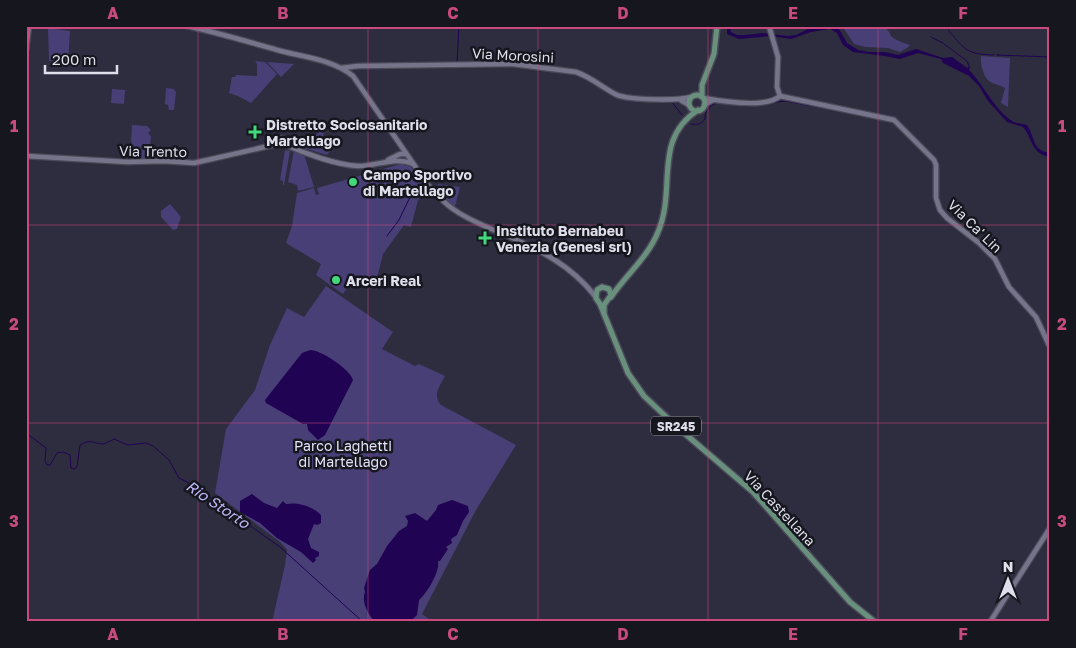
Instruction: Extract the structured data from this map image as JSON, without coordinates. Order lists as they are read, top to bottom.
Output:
{
  "streets": {
    "main road": ["SR245", "Via Castellana"],
    "street": ["Via Morosini", "Via Trento", "Via Ca' Lin"]
  },
  "crossings": [
    ["Via Morosini", "Via Castellana"]
  ],
  "water": ["Rio Storto"],
  "parks": ["Parco Laghetti di Martellago"],
  "places": {
    "health": ["Distretto Sociosanitario Martellago", "Instituto Bernabeu Venezia (Genesi srl)"],
    "other": ["Campo Sportivo di Martellago", "Arceri Real"]
  },
  "scale_bar": "200 m",
  "north": "top",
  "grid": {
    "columns": [
      "A",
      "B",
      "C",
      "D",
      "E",
      "F"
    ],
    "rows": ["1", "2", "3"]
  }
}
